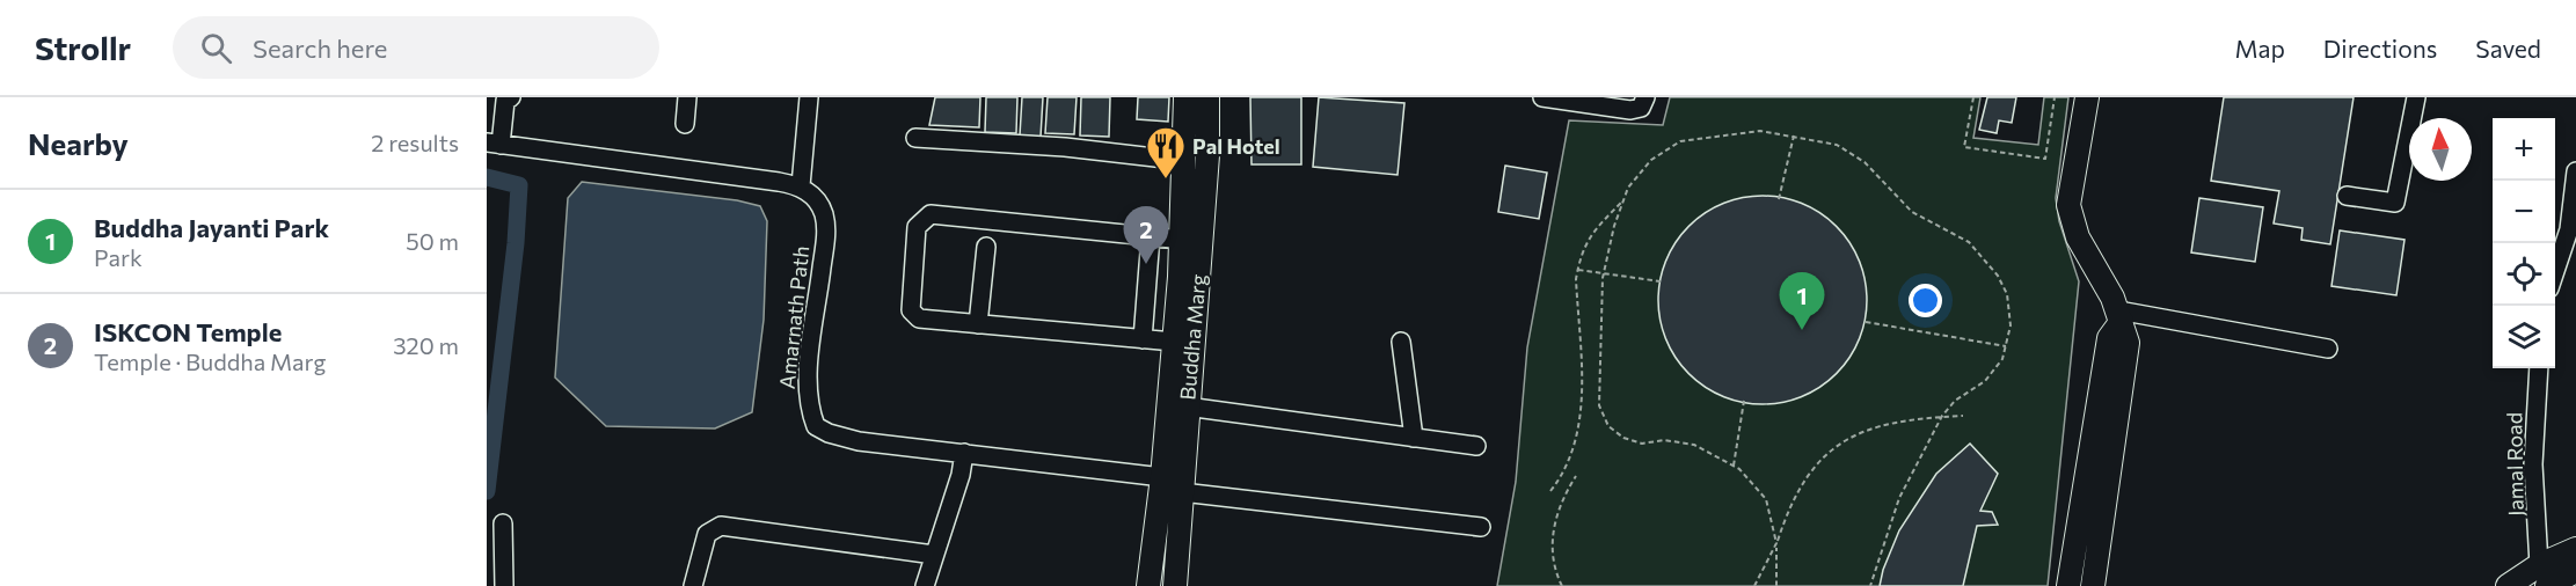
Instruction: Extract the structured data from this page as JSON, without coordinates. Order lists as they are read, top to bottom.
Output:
{
  "streets": {
    "main road": ["Buddha Marg"],
    "street": ["Amarnath Path", "Jamal Road"]
  },
  "crossings": [
    ["Amarnath Path", "Buddha Marg"]
  ],
  "places": {
    "restaurant": ["Pal Hotel"]
  },
  "north": "top",
  "page": {
    "header": "Strollr",
    "search": "Search here",
    "nav": ["Map", "Directions", "Saved"],
    "heading": ["Nearby", "2 results"],
    "map_buttons": ["+", "−"],
    "list": [
      {
        "mark": "1",
        "name": "Buddha Jayanti Park",
        "note": "Park",
        "value": "50 m"
      },
      {
        "mark": "2",
        "name": "ISKCON Temple",
        "note": "Temple · Buddha Marg",
        "value": "320 m"
      }
    ],
    "pins": ["2", "1"]
  }
}
